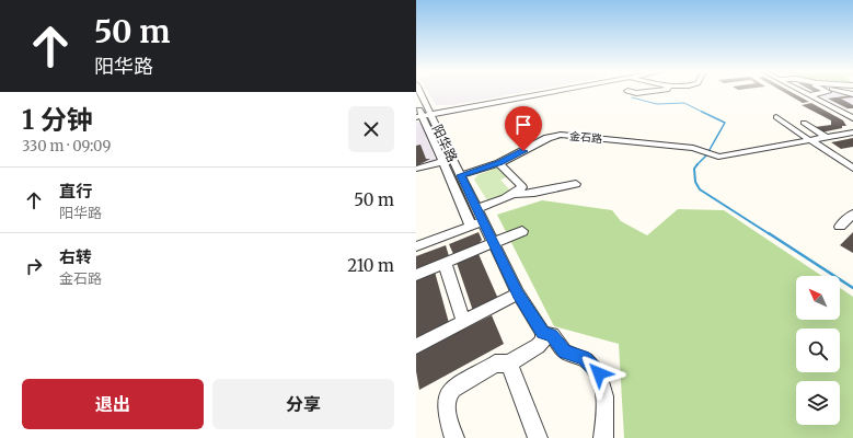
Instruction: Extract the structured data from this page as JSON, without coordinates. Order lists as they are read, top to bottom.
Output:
{
  "streets": {
    "street": ["金石路", "阳华路"]
  },
  "crossings": [
    ["金石路", "阳华路"]
  ],
  "north": "top left",
  "page": {
    "turn": ["50 m", "阳华路"],
    "heading": ["1 分钟", "330 m · 09:09"],
    "list": [
      {
        "name": "直行",
        "note": "阳华路",
        "value": "50 m"
      },
      {
        "name": "右转",
        "note": "金石路",
        "value": "210 m"
      }
    ],
    "buttons": ["退出", "分享"]
  }
}
